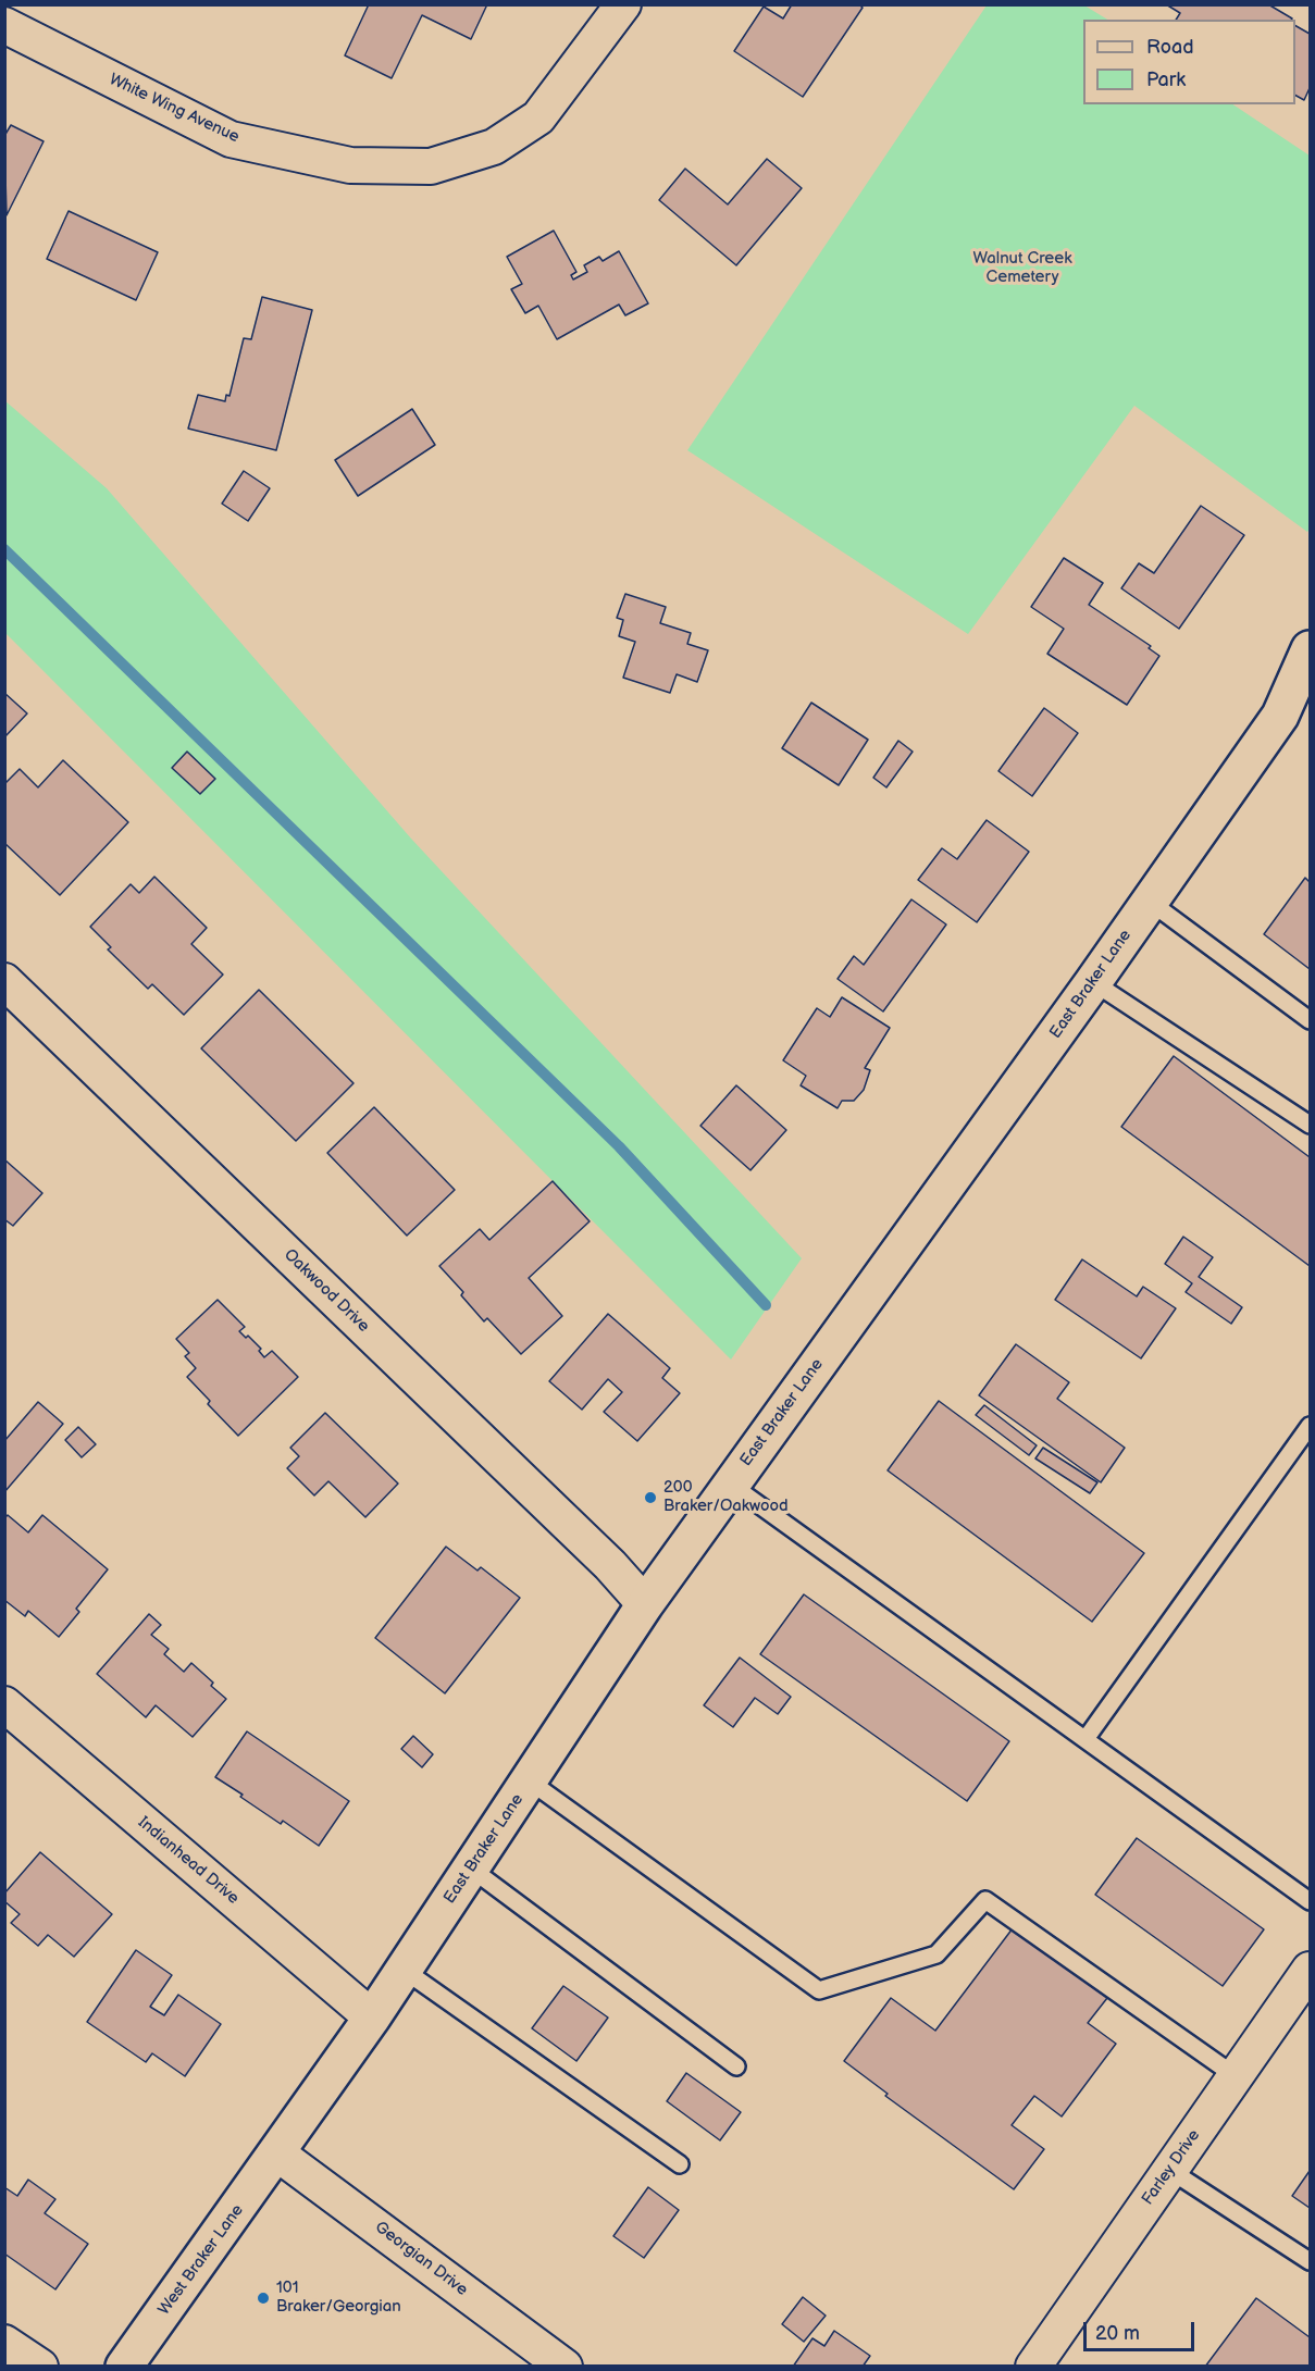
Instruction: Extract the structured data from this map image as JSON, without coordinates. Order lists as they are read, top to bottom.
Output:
{
  "streets": {
    "main road": ["East Braker Lane", "West Braker Lane"],
    "street": [
      "White Wing Avenue",
      "Oakwood Drive",
      "Indianhead Drive",
      "Farley Drive",
      "Georgian Drive"
    ]
  },
  "crossings": [
    ["East Braker Lane", "Oakwood Drive"],
    ["East Braker Lane", "Indianhead Drive"],
    ["East Braker Lane", "Georgian Drive"],
    ["East Braker Lane", "West Braker Lane"],
    ["Georgian Drive", "West Braker Lane"]
  ],
  "parks": ["Walnut Creek Cemetery"],
  "places": ["200 Braker/Oakwood", "101 Braker/Georgian"],
  "legend": ["Road", "Park"],
  "scale_bar": "20 m"
}
